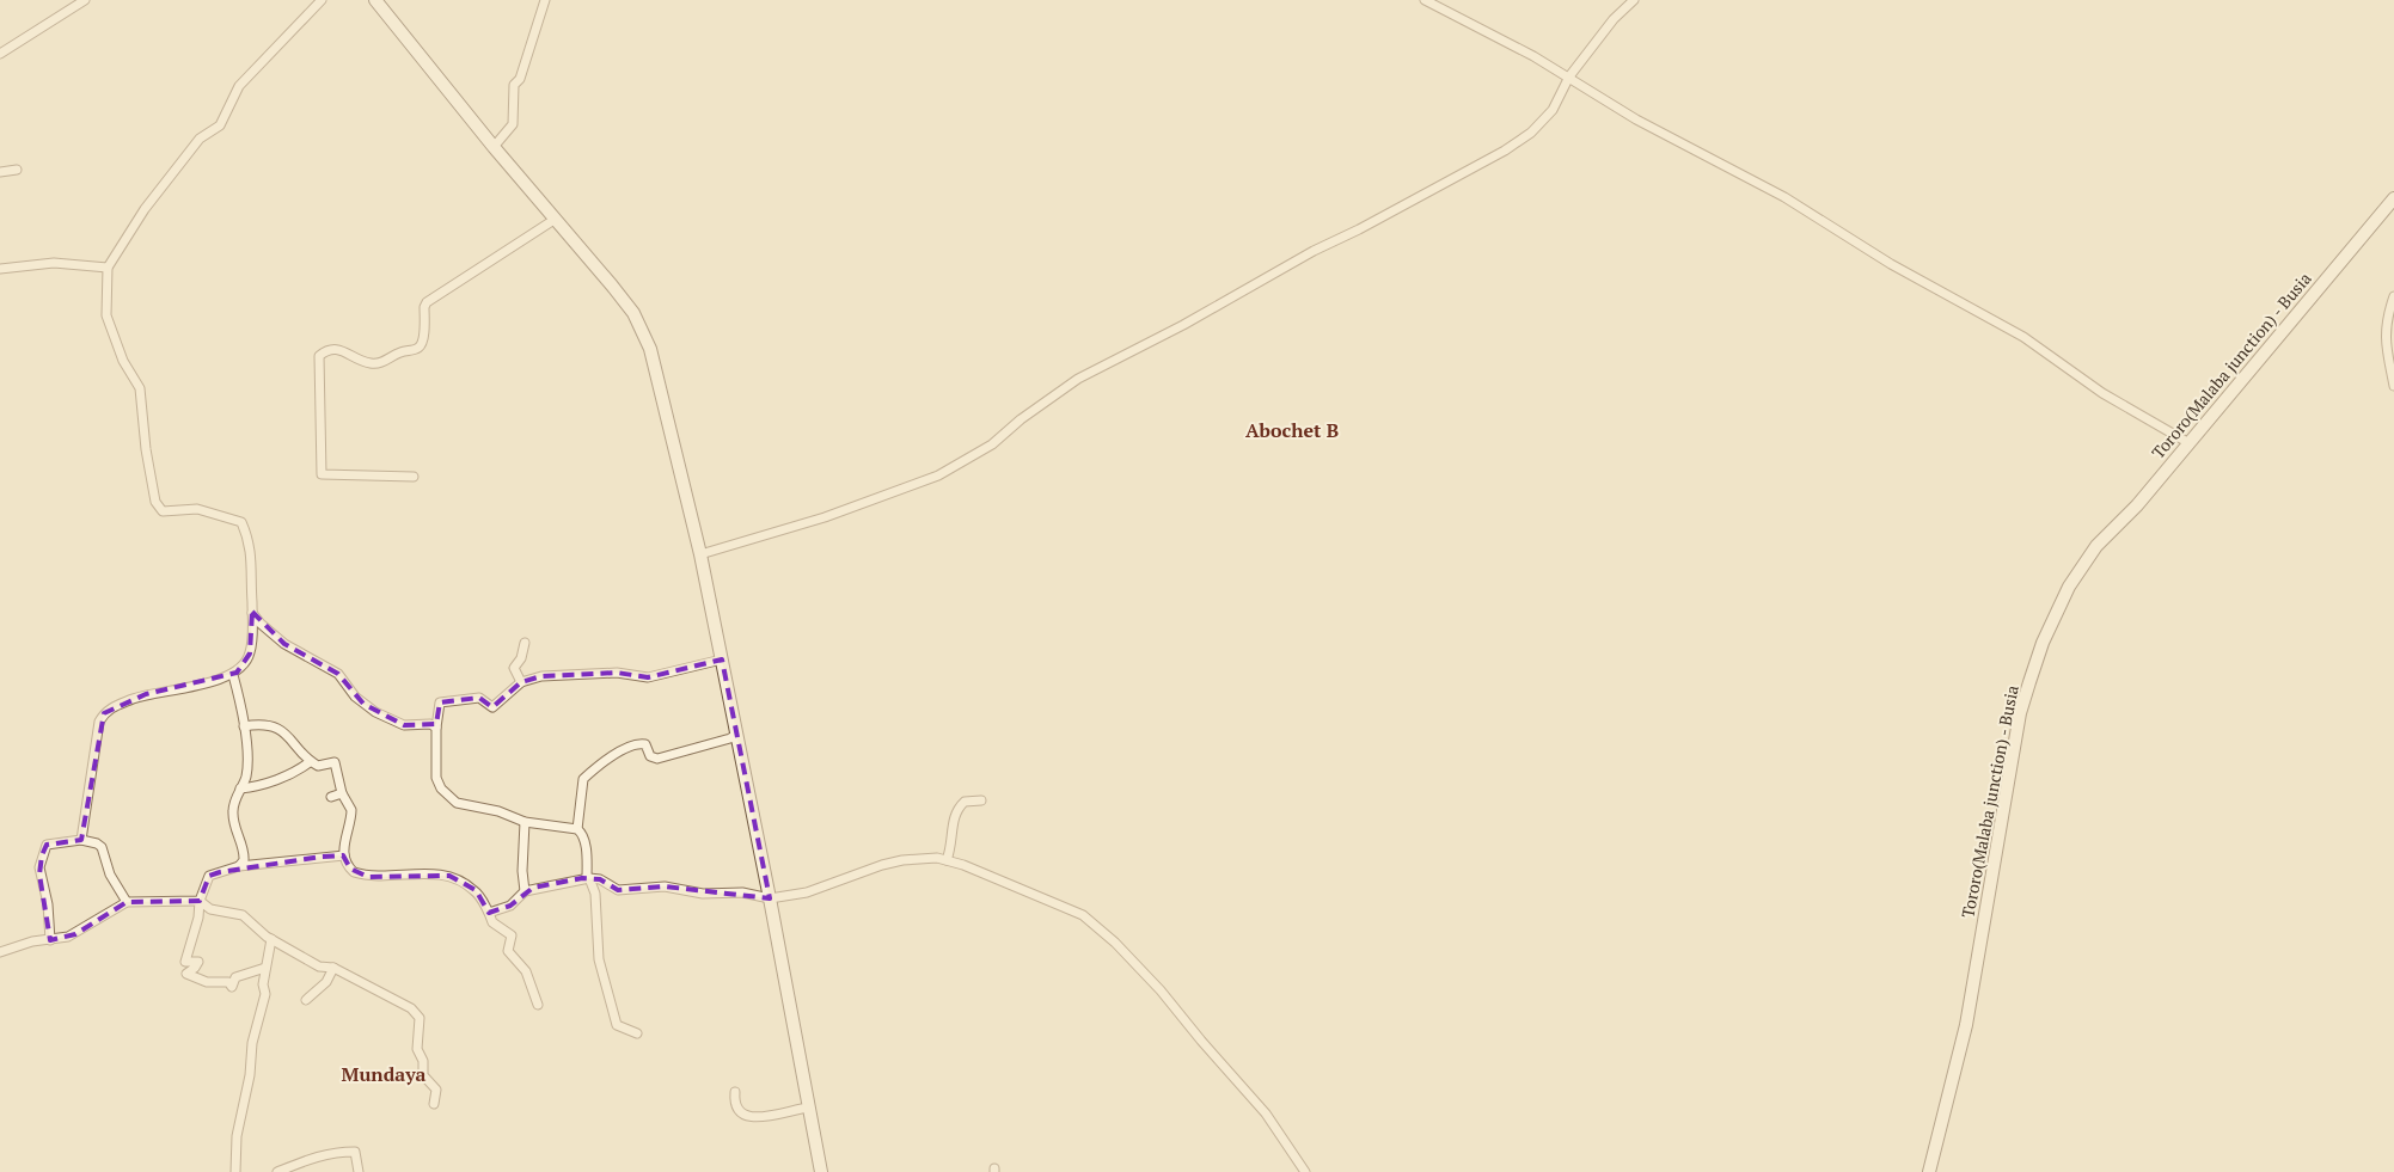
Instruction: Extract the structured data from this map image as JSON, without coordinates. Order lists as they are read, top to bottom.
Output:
{
  "streets": {
    "main road": ["Tororo(Malaba junction) - Busia"]
  },
  "districts": ["Abochet B", "Mundaya"]
}
